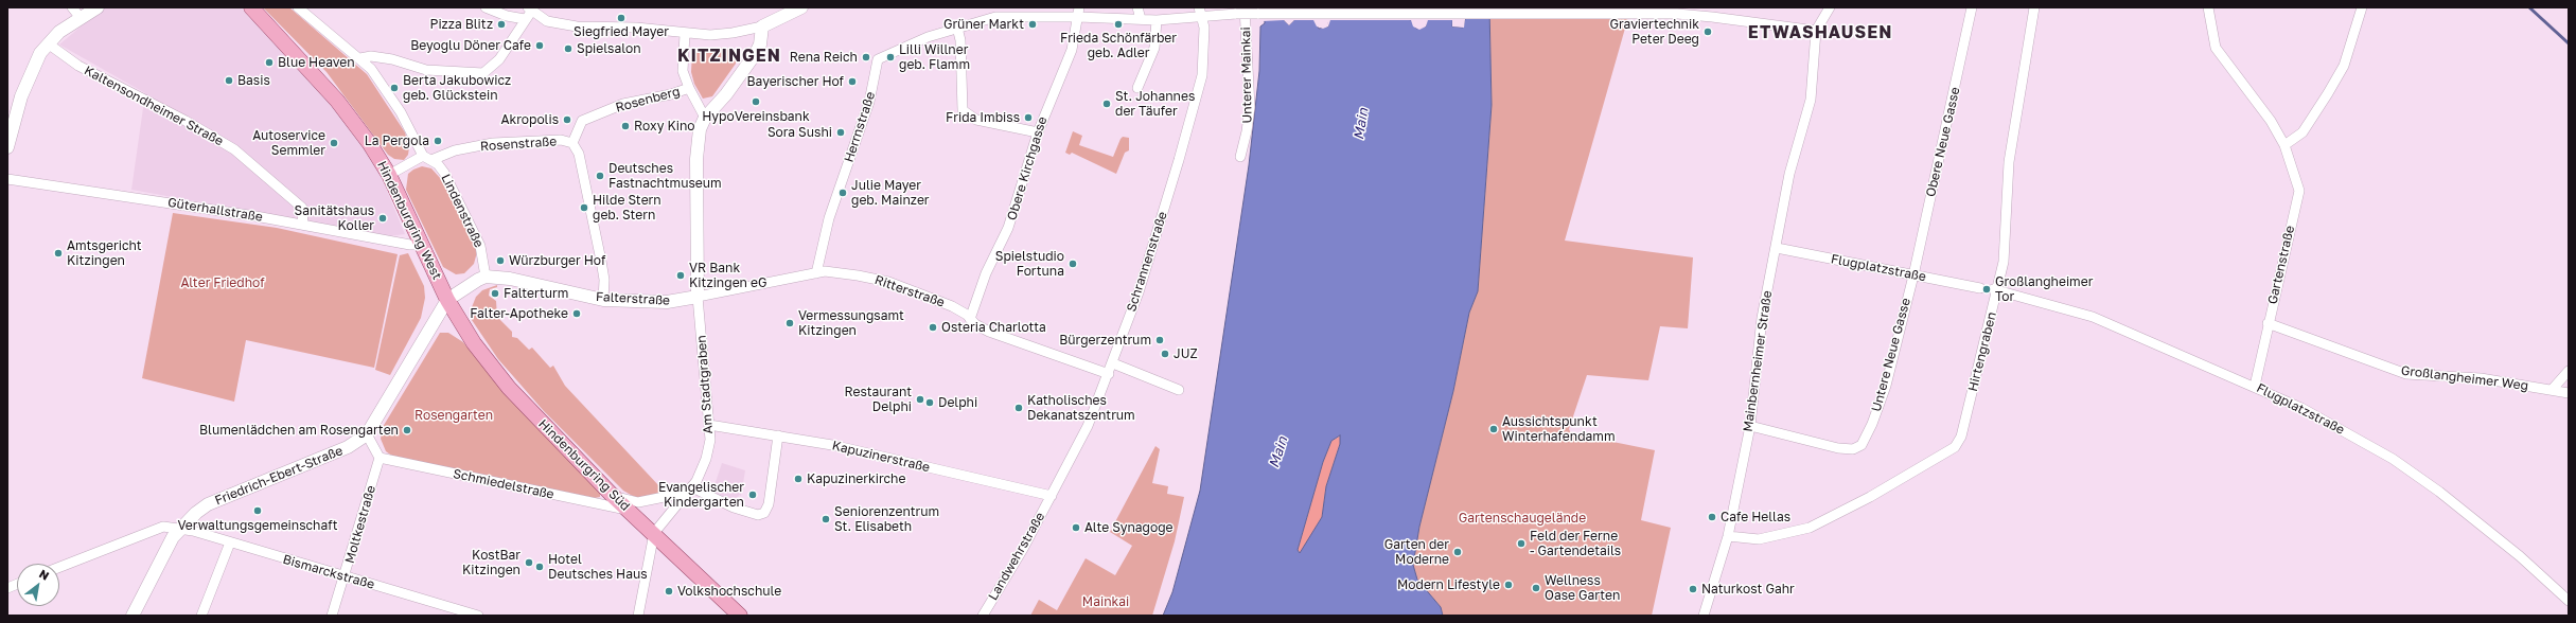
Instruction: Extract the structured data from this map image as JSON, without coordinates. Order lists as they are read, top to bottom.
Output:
{
  "streets": {
    "main road": ["Hindenburgring West", "Hindenburgring Süd"],
    "street": [
      "Unterer Mainkai",
      "Rosenberg",
      "Kaltensondheimer Straße",
      "Herrnstraße",
      "Obere Neue Gasse",
      "Rosenstraße",
      "Obere Kirchgasse",
      "Güterhallstraße",
      "Lindenstraße",
      "Schrannenstraße",
      "Gartenstraße",
      "Flugplatzstraße",
      "Ritterstraße",
      "Falterstraße",
      "Hirtengraben",
      "Untere Neue Gasse",
      "Mainbernheimer Straße",
      "Großlangheimer Weg",
      "Am Stadtgraben",
      "Kapuzinerstraße",
      "Friedrich-Ebert-Straße",
      "Schmiedelstraße",
      "Moltkestraße",
      "Landwehrstraße",
      "Bismarckstraße"
    ]
  },
  "crossings": [
    ["Rosenberg", "Rosenstraße"],
    ["Kaltensondheimer Straße", "Güterhallstraße"],
    ["Herrnstraße", "Ritterstraße"],
    ["Obere Neue Gasse", "Flugplatzstraße"],
    ["Obere Neue Gasse", "Untere Neue Gasse"],
    ["Rosenstraße", "Lindenstraße"],
    ["Rosenstraße", "Falterstraße"],
    ["Obere Kirchgasse", "Ritterstraße"],
    ["Güterhallstraße", "Hindenburgring West"],
    ["Lindenstraße", "Falterstraße"],
    ["Hindenburgring West", "Hindenburgring Süd"],
    ["Hindenburgring West", "Friedrich-Ebert-Straße"],
    ["Schrannenstraße", "Ritterstraße"],
    ["Schrannenstraße", "Kapuzinerstraße"],
    ["Schrannenstraße", "Landwehrstraße"],
    ["Gartenstraße", "Flugplatzstraße"],
    ["Gartenstraße", "Großlangheimer Weg"],
    ["Flugplatzstraße", "Hirtengraben"],
    ["Flugplatzstraße", "Untere Neue Gasse"],
    ["Flugplatzstraße", "Mainbernheimer Straße"],
    ["Ritterstraße", "Falterstraße"],
    ["Ritterstraße", "Am Stadtgraben"],
    ["Falterstraße", "Am Stadtgraben"],
    ["Hirtengraben", "Mainbernheimer Straße"],
    ["Untere Neue Gasse", "Mainbernheimer Straße"],
    ["Am Stadtgraben", "Kapuzinerstraße"],
    ["Am Stadtgraben", "Hindenburgring Süd"],
    ["Kapuzinerstraße", "Landwehrstraße"],
    ["Hindenburgring Süd", "Friedrich-Ebert-Straße"],
    ["Hindenburgring Süd", "Schmiedelstraße"],
    ["Friedrich-Ebert-Straße", "Bismarckstraße"],
    ["Schmiedelstraße", "Moltkestraße"],
    ["Moltkestraße", "Bismarckstraße"]
  ],
  "districts": ["ETWASHAUSEN", "KITZINGEN"],
  "water": ["Main"],
  "parks": [
    "Alter Friedhof",
    "Rosengarten",
    "Gartenschaugelände",
    "Mainkai"
  ],
  "places": [
    "Siegfried Mayer",
    "Pizza Blitz",
    "Grüner Markt",
    "Frieda Schönfärber geb. Adler",
    "Graviertechnik Peter Deeg",
    "Beyoglu Döner Cafe",
    "Spielsalon",
    "Rena Reich",
    "Lilli Willner geb. Flamm",
    "Blue Heaven",
    "Basis",
    "Bayerischer Hof",
    "Berta Jakubowicz geb. Glückstein",
    "HypoVereinsbank",
    "St. Johannes der Täufer",
    "Frida Imbiss",
    "Akropolis",
    "Roxy Kino",
    "Sora Sushi",
    "La Pergola",
    "Autoservice Semmler",
    "Deutsches Fastnachtmuseum",
    "Julie Mayer geb. Mainzer",
    "Hilde Stern geb. Stern",
    "Sanitätshaus Koller",
    "Amtsgericht Kitzingen",
    "Würzburger Hof",
    "Spielstudio Fortuna",
    "VR Bank Kitzingen eG",
    "Großlangheimer Tor",
    "Falterturm",
    "Falter-Apotheke",
    "Vermessungsamt Kitzingen",
    "Osteria Charlotta",
    "Bürgerzentrum",
    "JUZ",
    "Restaurant Delphi",
    "Delphi",
    "Katholisches Dekanatszentrum",
    "Aussichtspunkt Winterhafendamm",
    "Blumenlädchen am Rosengarten",
    "Kapuzinerkirche",
    "Evangelischer Kindergarten",
    "Verwaltungsgemeinschaft",
    "Cafe Hellas",
    "Seniorenzentrum St. Elisabeth",
    "Alte Synagoge",
    "Feld der Ferne - Gartendetails",
    "Garten der Moderne",
    "KostBar Kitzingen",
    "Hotel Deutsches Haus",
    "Modern Lifestyle",
    "Wellness Oase Garten",
    "Naturkost Gahr",
    "Volkshochschule"
  ],
  "north": "top right"
}
